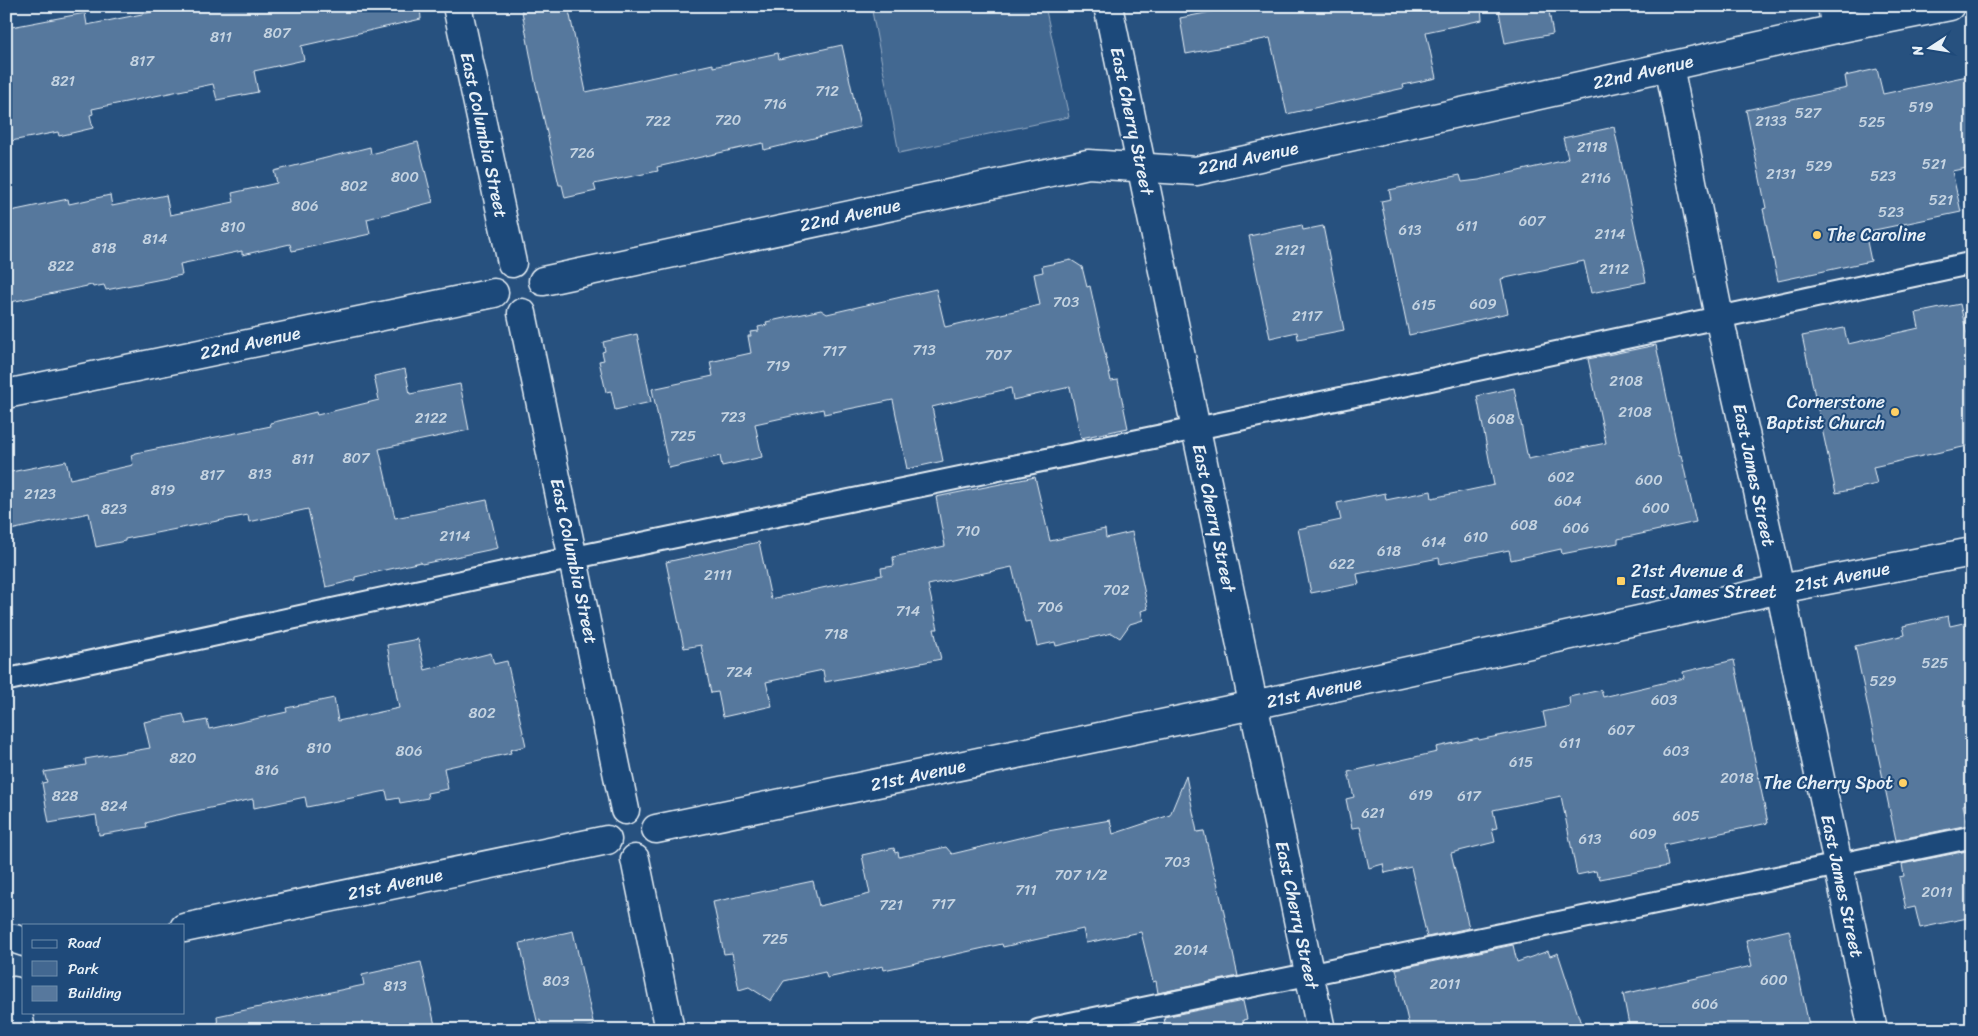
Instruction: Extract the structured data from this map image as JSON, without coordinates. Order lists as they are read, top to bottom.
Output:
{
  "streets": {
    "street": [
      "22nd Avenue",
      "East Cherry Street",
      "East Columbia Street",
      "East James Street",
      "21st Avenue"
    ]
  },
  "crossings": [
    ["22nd Avenue", "East Cherry Street"],
    ["22nd Avenue", "East Columbia Street"],
    ["22nd Avenue", "East James Street"],
    ["East Cherry Street", "21st Avenue"],
    ["East Columbia Street", "21st Avenue"],
    ["East James Street", "21st Avenue"]
  ],
  "places": {
    "other": ["The Caroline", "Cornerstone Baptist Church", "The Cherry Spot"],
    "transit": ["21st Avenue & East James Street"]
  },
  "house_numbers": [
    "807",
    "811",
    "817",
    "821",
    "712",
    "716",
    "519",
    "527",
    "720",
    "722",
    "2133",
    "525",
    "2118",
    "726",
    "521",
    "529",
    "2131",
    "523",
    "800",
    "2116",
    "802",
    "521",
    "806",
    "523",
    "607",
    "611",
    "810",
    "613",
    "2114",
    "814",
    "818",
    "2121",
    "822",
    "2112",
    "703",
    "609",
    "615",
    "2117",
    "713",
    "717",
    "707",
    "719",
    "2108",
    "2108",
    "723",
    "2122",
    "608",
    "725",
    "807",
    "811",
    "813",
    "817",
    "602",
    "600",
    "819",
    "2123",
    "604",
    "600",
    "823",
    "608",
    "606",
    "710",
    "2114",
    "610",
    "614",
    "618",
    "622",
    "2111",
    "702",
    "706",
    "714",
    "718",
    "525",
    "724",
    "529",
    "603",
    "802",
    "607",
    "611",
    "810",
    "806",
    "603",
    "820",
    "615",
    "816",
    "2018",
    "619",
    "828",
    "617",
    "824",
    "621",
    "605",
    "609",
    "613",
    "703",
    "707 1/2",
    "711",
    "2011",
    "717",
    "721",
    "725",
    "2014",
    "600",
    "803",
    "2011",
    "813",
    "606"
  ],
  "legend": ["Road", "Park", "Building"],
  "north": "left"
}
